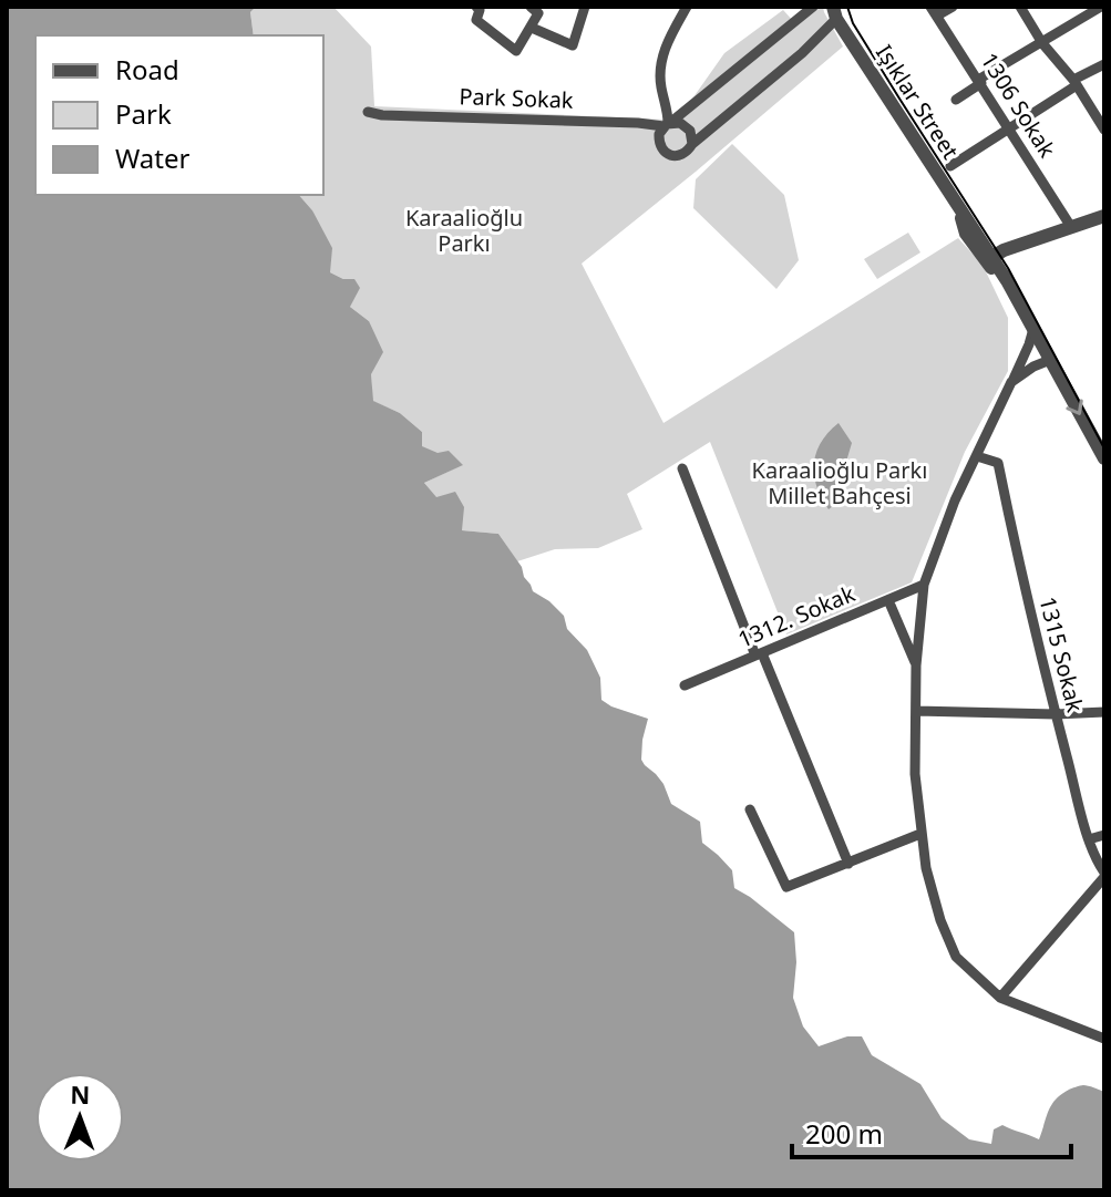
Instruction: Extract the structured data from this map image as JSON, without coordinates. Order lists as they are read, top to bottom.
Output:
{
  "streets": {
    "street": [
      "Park Sokak",
      "Işıklar Street",
      "1306 Sokak",
      "1312. Sokak",
      "1315 Sokak"
    ]
  },
  "parks": ["Karaalioğlu Parkı", "Karaalioğlu Parkı Millet Bahçesi"],
  "legend": ["Road", "Park", "Water"],
  "scale_bar": "200 m",
  "north": "top"
}
